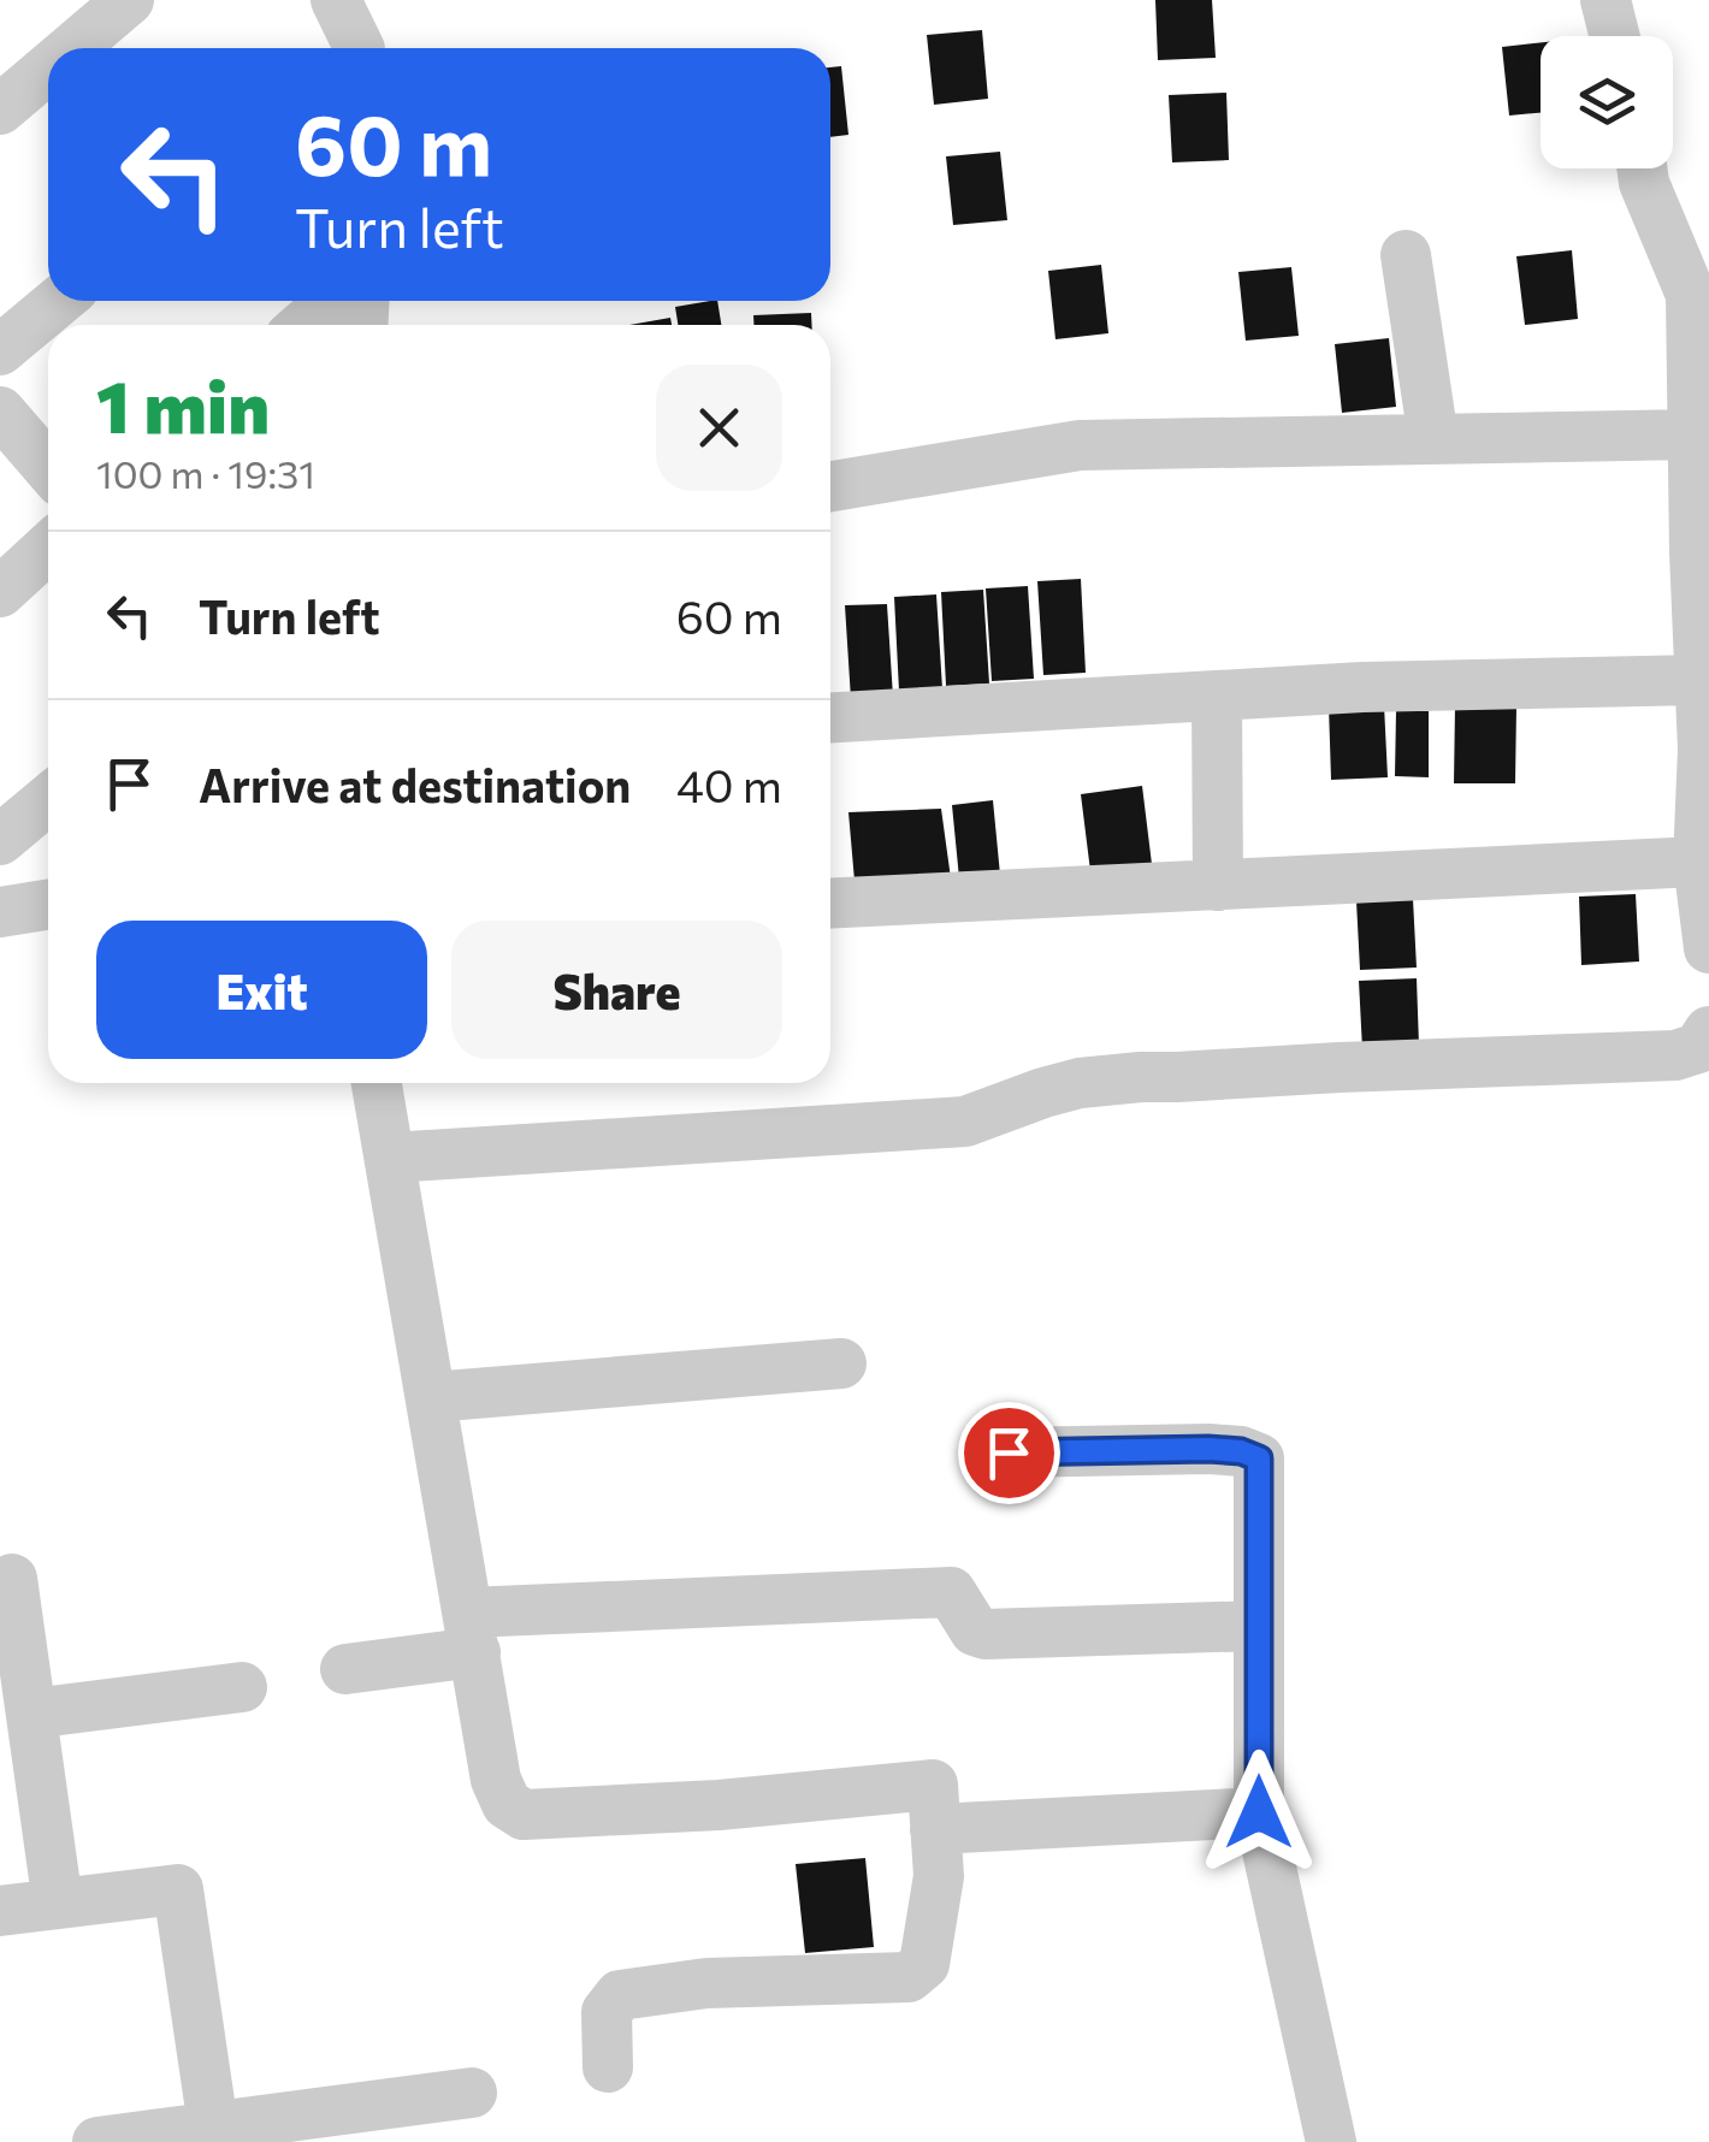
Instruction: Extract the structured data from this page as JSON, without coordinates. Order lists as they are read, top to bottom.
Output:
{
  "page": {
    "turn": ["60 m", "Turn left"],
    "heading": ["1 min", "100 m · 19:31"],
    "list": [
      {
        "name": "Turn left",
        "value": "60 m"
      },
      {
        "name": "Arrive at destination",
        "value": "40 m"
      }
    ],
    "buttons": ["Exit", "Share"]
  }
}
